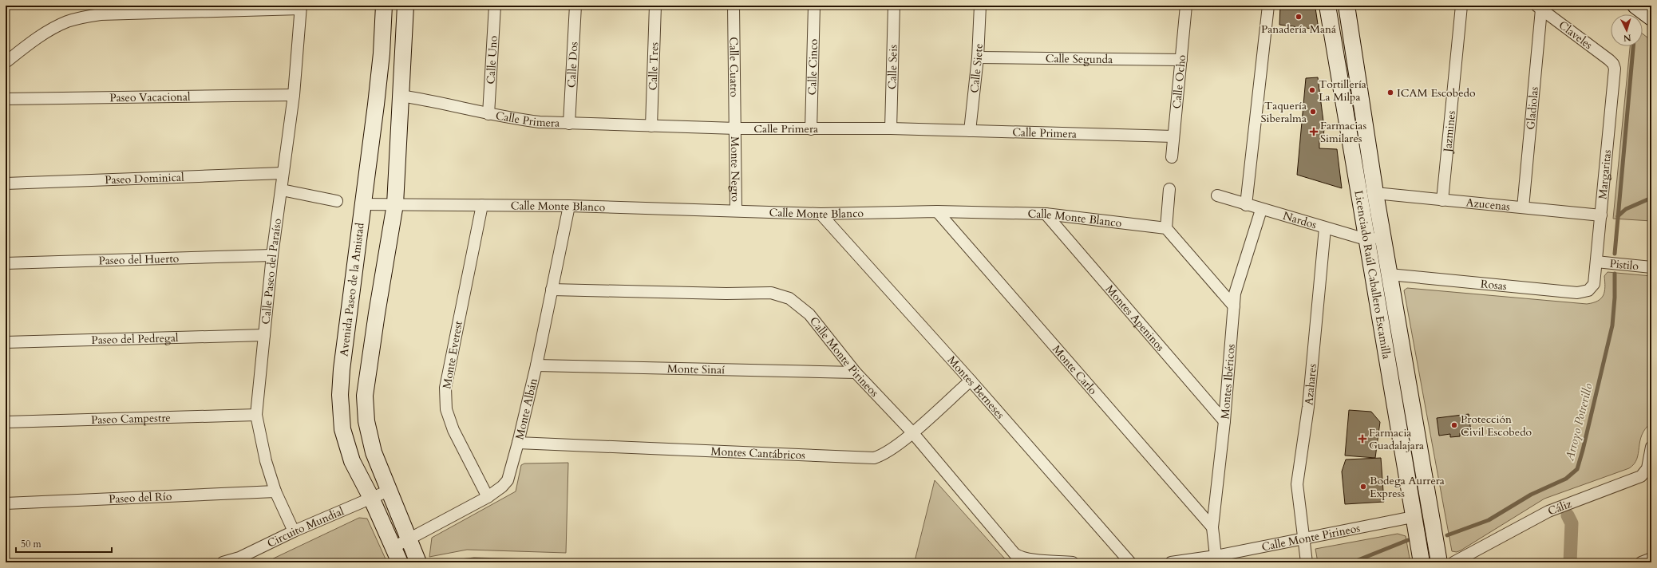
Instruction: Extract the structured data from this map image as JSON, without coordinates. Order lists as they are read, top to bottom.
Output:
{
  "streets": {
    "street": [
      "Claveles",
      "Calle Segunda",
      "Calle Uno",
      "Calle Dos",
      "Calle Tres",
      "Calle Cuatro",
      "Calle Cinco",
      "Calle Seis",
      "Calle Siete",
      "Calle Ocho",
      "Paseo Vacacional",
      "Gladiolas",
      "Calle Primera",
      "Jazmines",
      "Monte Negro",
      "Margaritas",
      "Paseo Dominical",
      "Azucenas",
      "Calle Monte Blanco",
      "Nardos",
      "Paseo del Huerto",
      "Pistilo",
      "Calle Paseo del Paraíso",
      "Licenciado Raúl Caballero Escamilla",
      "Rosas",
      "Avenida Paseo de la Amistad",
      "Montes Apeninos",
      "Paseo del Pedregal",
      "Monte Everest",
      "Calle Monte Pirineos",
      "Monte Sinaí",
      "Monte Carlo",
      "Montes Ibéricos",
      "Azahares",
      "Montes Berneses",
      "Monte Albán",
      "Paseo Campestre",
      "Montes Cantábricos",
      "Paseo del Río",
      "Cáliz",
      "Circuito Mundial"
    ]
  },
  "crossings": [
    ["Claveles", "Gladiolas"],
    ["Claveles", "Margaritas"],
    ["Calle Segunda", "Calle Siete"],
    ["Calle Segunda", "Calle Ocho"],
    ["Calle Uno", "Calle Primera"],
    ["Calle Dos", "Calle Primera"],
    ["Calle Tres", "Calle Primera"],
    ["Calle Cuatro", "Calle Primera"],
    ["Calle Cuatro", "Monte Negro"],
    ["Calle Cinco", "Calle Primera"],
    ["Calle Seis", "Calle Primera"],
    ["Calle Siete", "Calle Primera"],
    ["Calle Ocho", "Calle Primera"],
    ["Paseo Vacacional", "Calle Paseo del Paraíso"],
    ["Gladiolas", "Azucenas"],
    ["Calle Primera", "Monte Negro"],
    ["Jazmines", "Azucenas"],
    ["Monte Negro", "Calle Monte Blanco"],
    ["Margaritas", "Azucenas"],
    ["Margaritas", "Pistilo"],
    ["Margaritas", "Rosas"],
    ["Paseo Dominical", "Calle Paseo del Paraíso"],
    ["Azucenas", "Licenciado Raúl Caballero Escamilla"],
    ["Calle Monte Blanco", "Avenida Paseo de la Amistad"],
    ["Calle Monte Blanco", "Montes Apeninos"],
    ["Calle Monte Blanco", "Monte Everest"],
    ["Calle Monte Blanco", "Monte Carlo"],
    ["Calle Monte Blanco", "Montes Berneses"],
    ["Calle Monte Blanco", "Monte Albán"],
    ["Nardos", "Licenciado Raúl Caballero Escamilla"],
    ["Nardos", "Montes Ibéricos"],
    ["Nardos", "Azahares"],
    ["Paseo del Huerto", "Calle Paseo del Paraíso"],
    ["Calle Paseo del Paraíso", "Paseo del Pedregal"],
    ["Calle Paseo del Paraíso", "Paseo Campestre"],
    ["Calle Paseo del Paraíso", "Paseo del Río"],
    ["Calle Paseo del Paraíso", "Circuito Mundial"],
    ["Licenciado Raúl Caballero Escamilla", "Rosas"],
    ["Licenciado Raúl Caballero Escamilla", "Calle Monte Pirineos"],
    ["Avenida Paseo de la Amistad", "Monte Albán"],
    ["Avenida Paseo de la Amistad", "Circuito Mundial"],
    ["Montes Apeninos", "Montes Ibéricos"],
    ["Monte Everest", "Monte Albán"],
    ["Calle Monte Pirineos", "Monte Sinaí"],
    ["Calle Monte Pirineos", "Montes Ibéricos"],
    ["Calle Monte Pirineos", "Azahares"],
    ["Calle Monte Pirineos", "Monte Albán"],
    ["Calle Monte Pirineos", "Montes Cantábricos"],
    ["Monte Sinaí", "Monte Albán"],
    ["Monte Carlo", "Montes Ibéricos"],
    ["Montes Berneses", "Montes Cantábricos"],
    ["Monte Albán", "Montes Cantábricos"]
  ],
  "water": ["Arroyo Potrerillo"],
  "places": {
    "other": [
      "Panadería Maná",
      "Tortillería La Milpa",
      "ICAM Escobedo",
      "Taquería Siberalma",
      "Protección Civil Escobedo",
      "Bodega Aurrera Express"
    ],
    "health": ["Farmacias Similares", "Farmacia Guadalajara"]
  },
  "scale_bar": "50 m",
  "north": "bottom"
}
